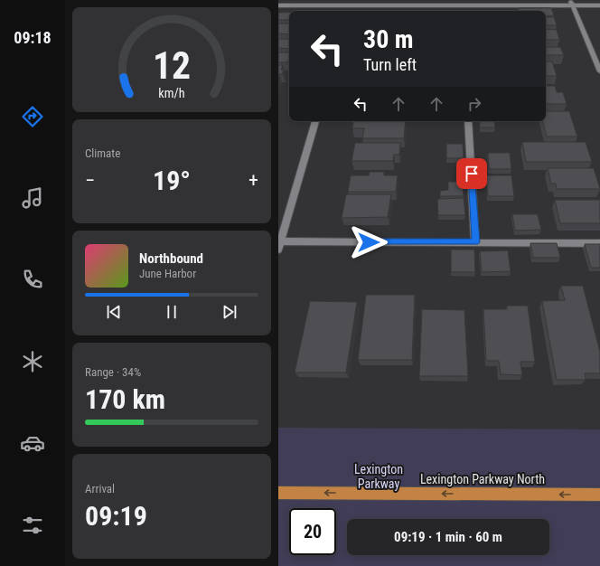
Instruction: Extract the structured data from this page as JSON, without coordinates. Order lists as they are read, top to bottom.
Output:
{
  "streets": {
    "main road": ["Lexington Parkway North"]
  },
  "one_way": ["Lexington Parkway North"],
  "parks": ["Lexington Parkway"],
  "page": {
    "tabs": "09:18",
    "turn": ["30 m", "Turn left"],
    "tile": [
      "Climate",
      ["Range · 34%", "170 km"],
      ["Arrival", "09:19"]
    ],
    "heat": ["−", "19°", "+"],
    "song": ["Northbound", "June Harbor"],
    "limit": "20",
    "trip": "09:19 · 1 min · 60 m",
    "gauge": ["12", "km/h"]
  }
}
